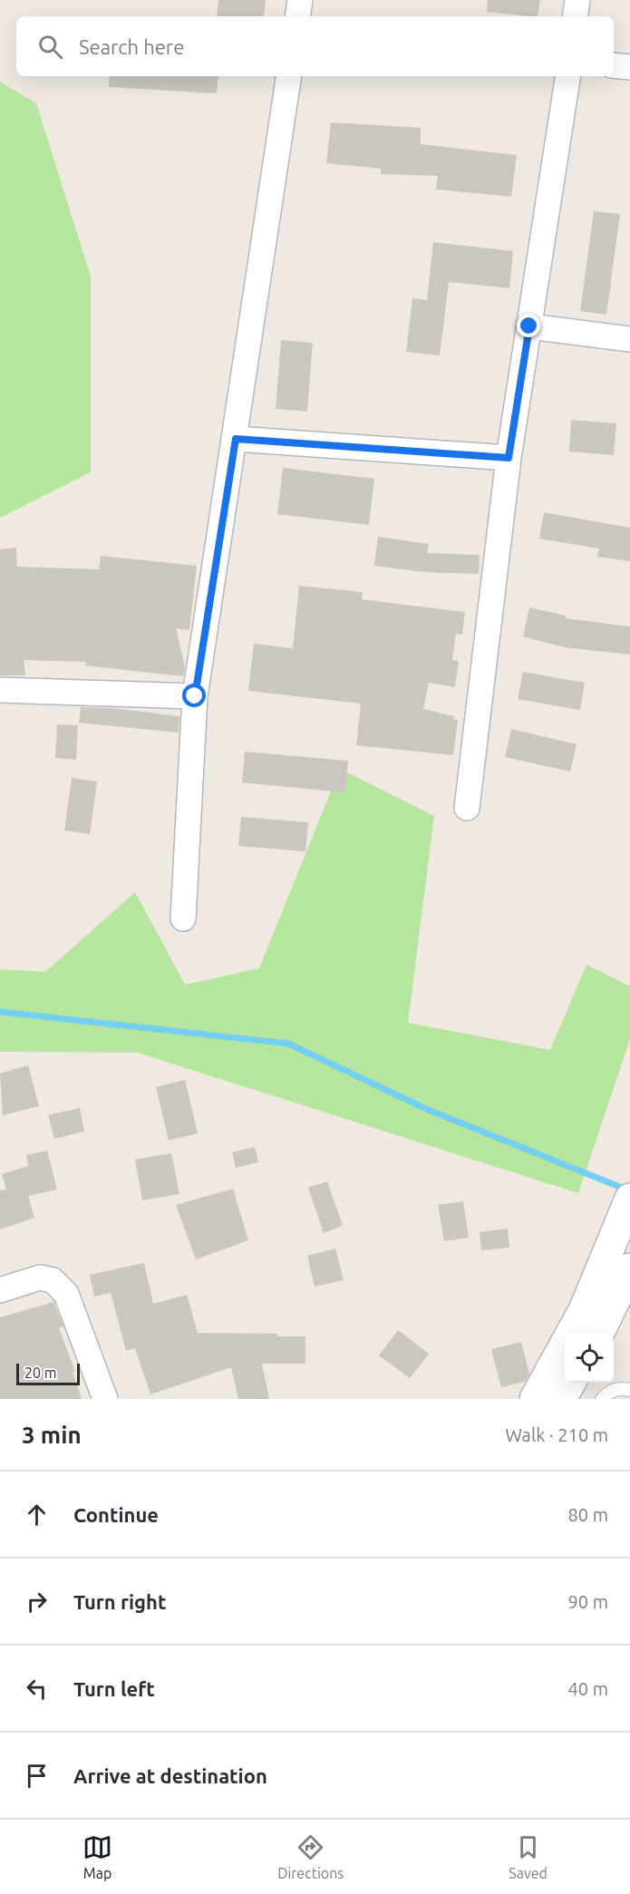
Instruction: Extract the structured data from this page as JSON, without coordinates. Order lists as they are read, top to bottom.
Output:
{
  "scale_bar": "20 m",
  "page": {
    "search": "Search here",
    "scale": "20 m",
    "heading": ["3 min", "Walk · 210 m"],
    "list": [
      ["Continue", "80 m"],
      ["Turn right", "90 m"],
      ["Turn left", "40 m"],
      "Arrive at destination"
    ],
    "nav": ["Map", "Directions", "Saved"]
  }
}
